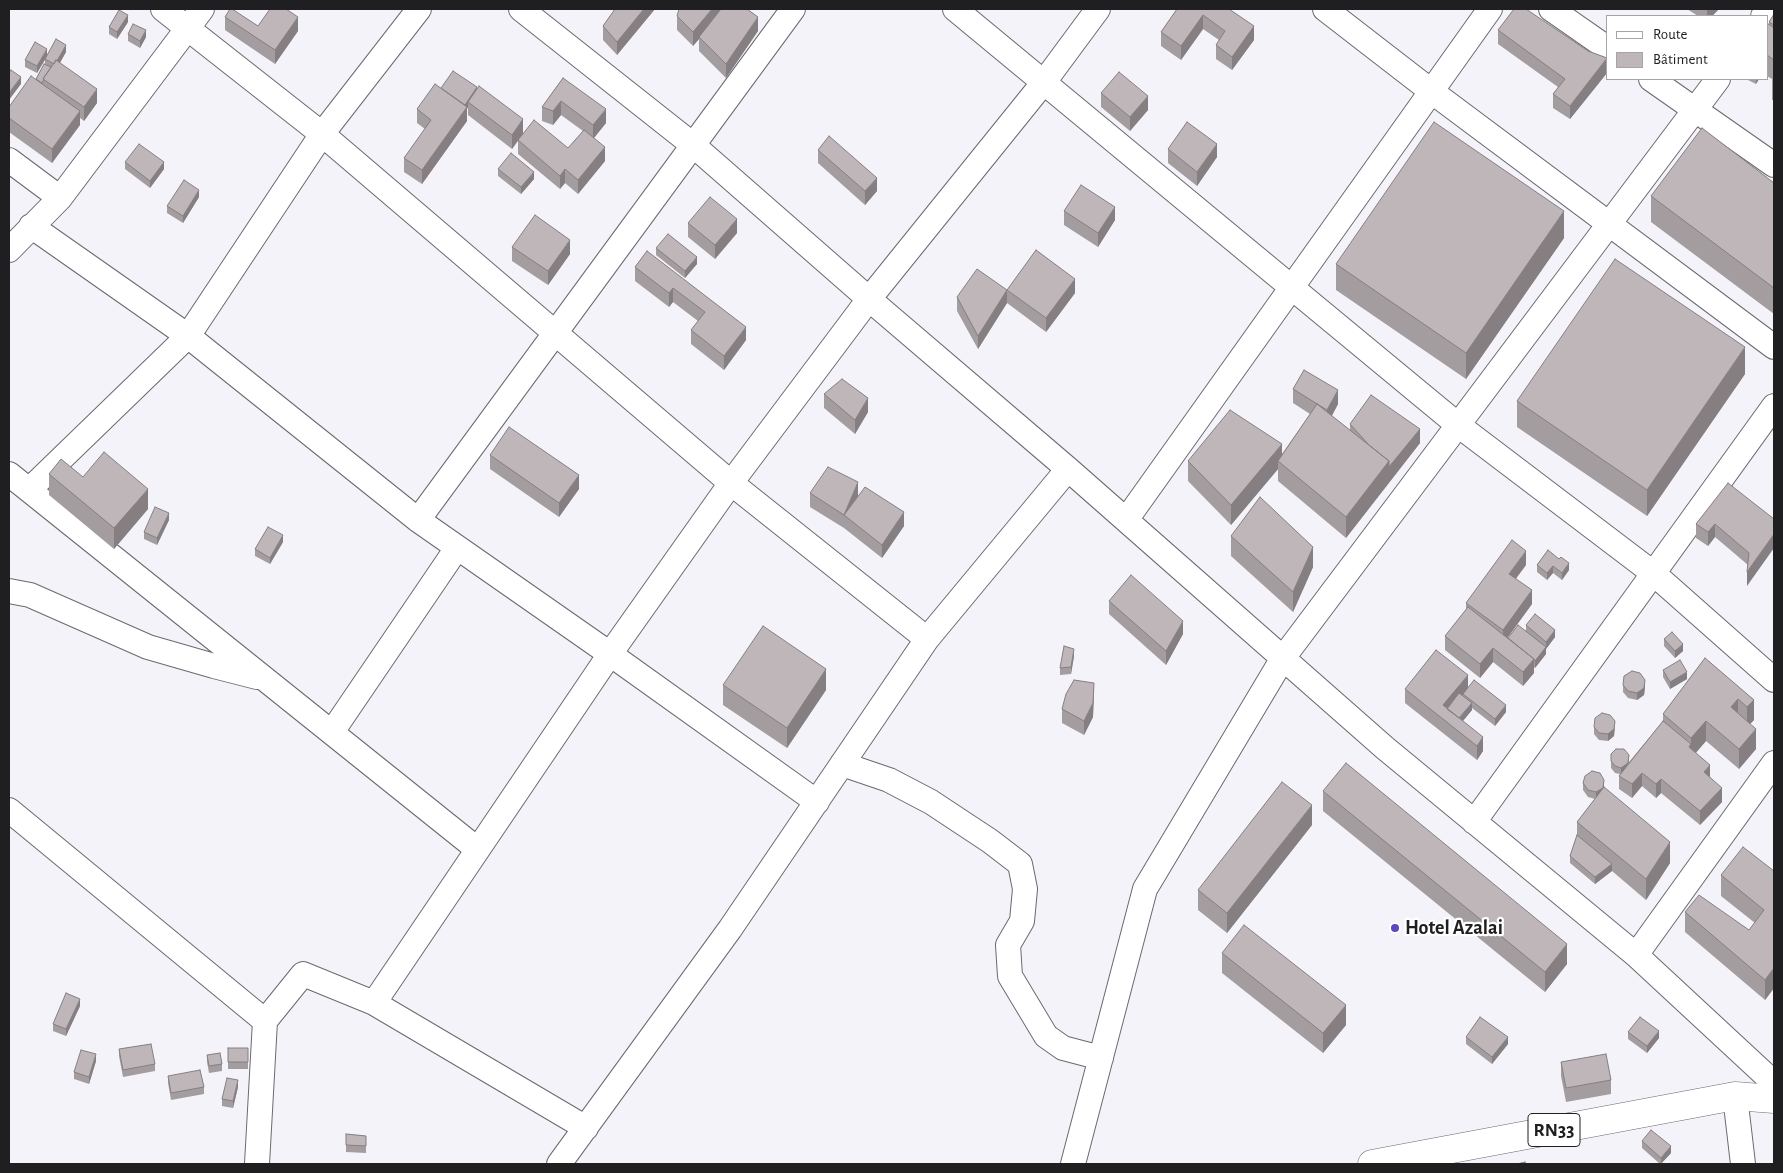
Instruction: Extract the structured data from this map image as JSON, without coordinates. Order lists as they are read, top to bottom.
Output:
{
  "streets": {
    "main road": ["RN33"]
  },
  "places": ["Hotel Azalai"],
  "legend": ["Route", "Bâtiment"]
}
